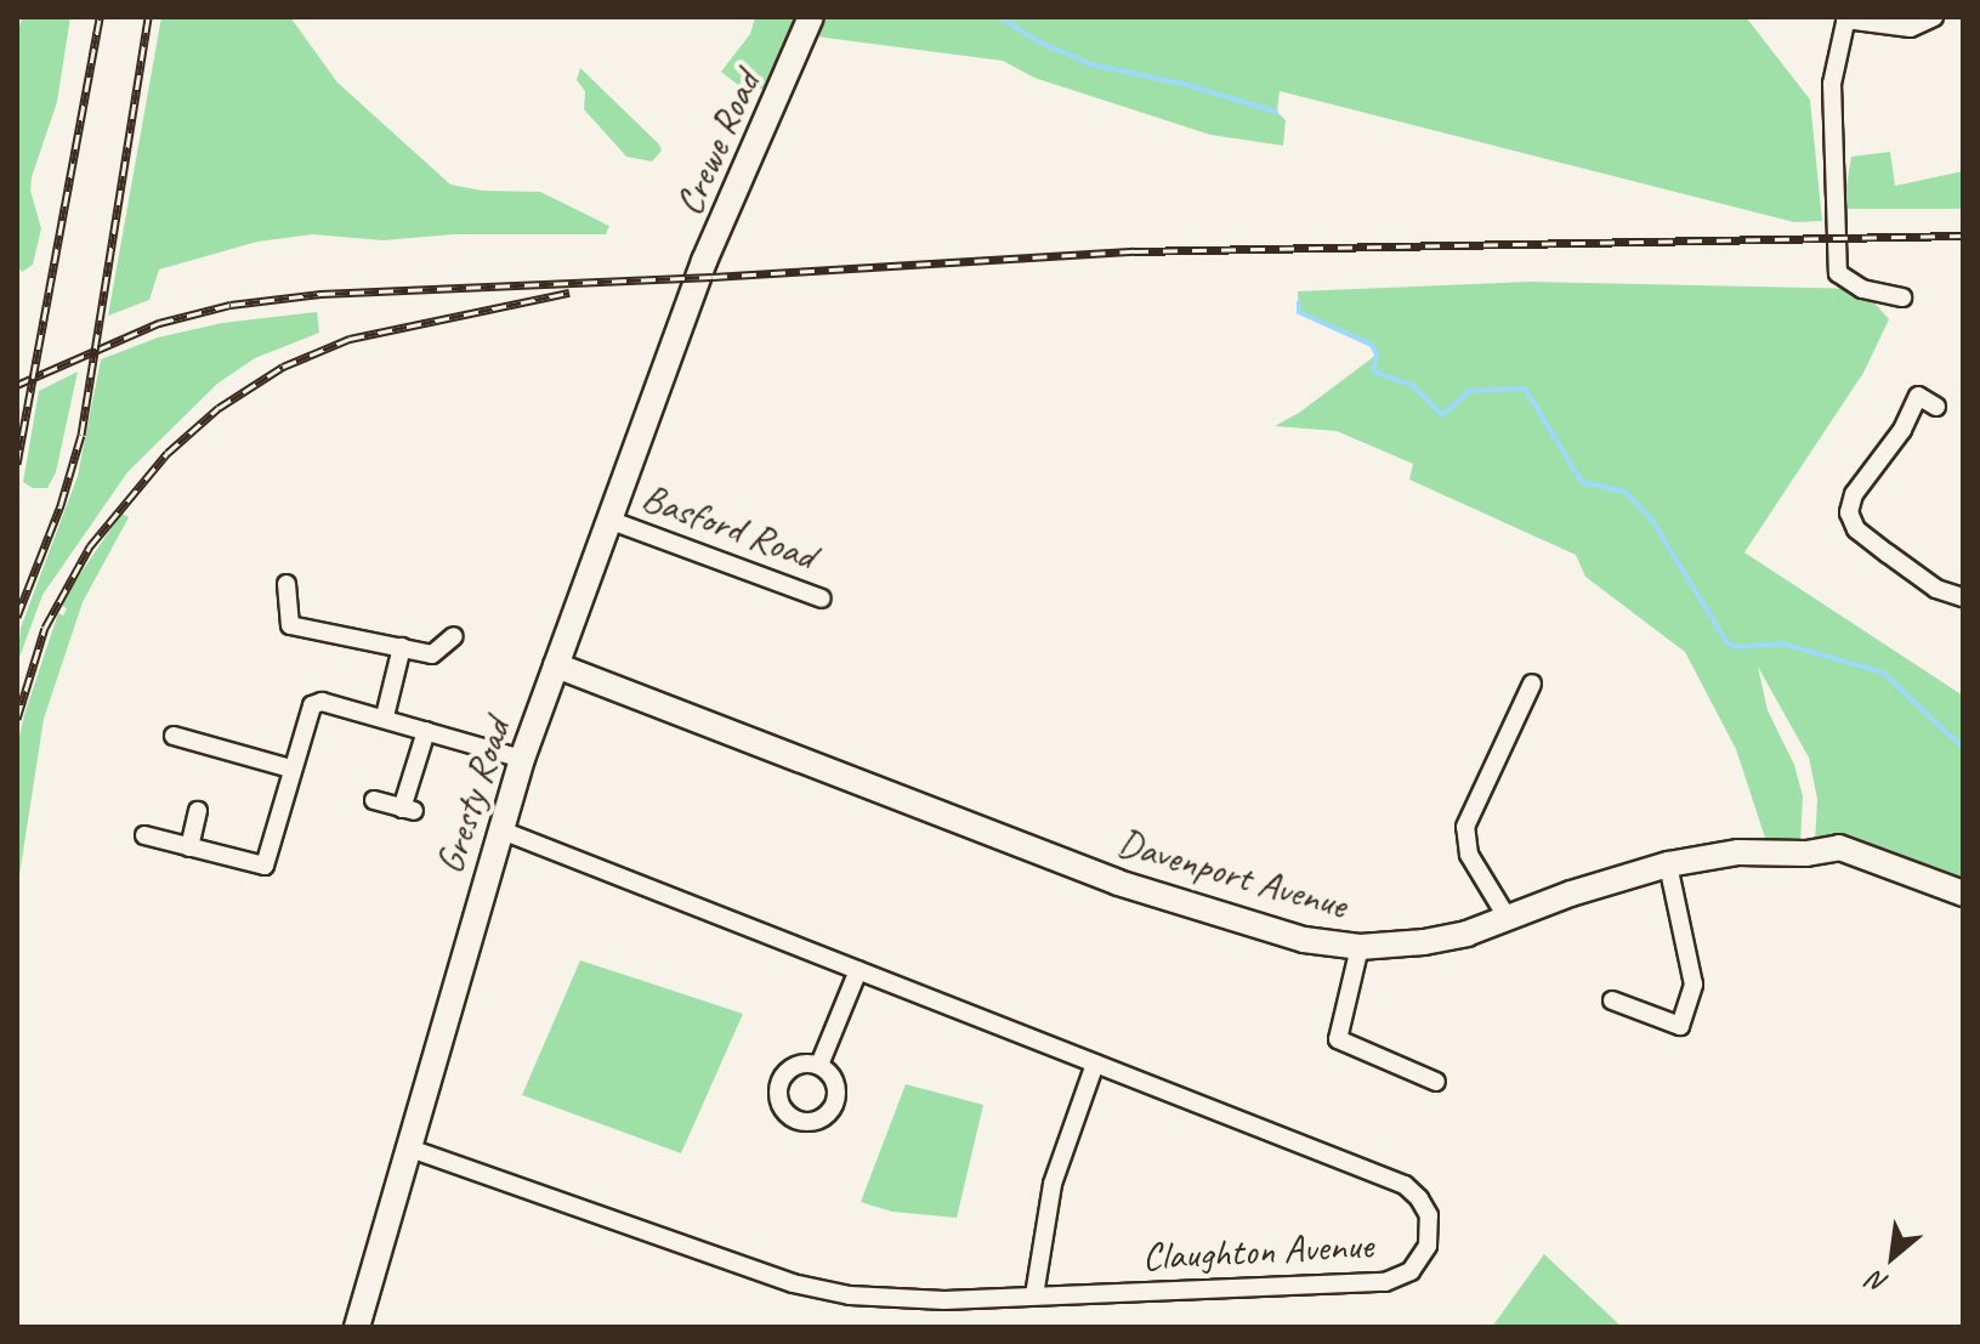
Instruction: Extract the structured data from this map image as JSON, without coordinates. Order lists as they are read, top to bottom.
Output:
{
  "streets": {
    "street": [
      "Crewe Road",
      "Basford Road",
      "Gresty Road",
      "Davenport Avenue",
      "Claughton Avenue"
    ]
  },
  "crossings": [
    ["Crewe Road", "Gresty Road"],
    ["Basford Road", "Gresty Road"],
    ["Gresty Road", "Davenport Avenue"],
    ["Gresty Road", "Claughton Avenue"]
  ],
  "north": "bottom left"
}
